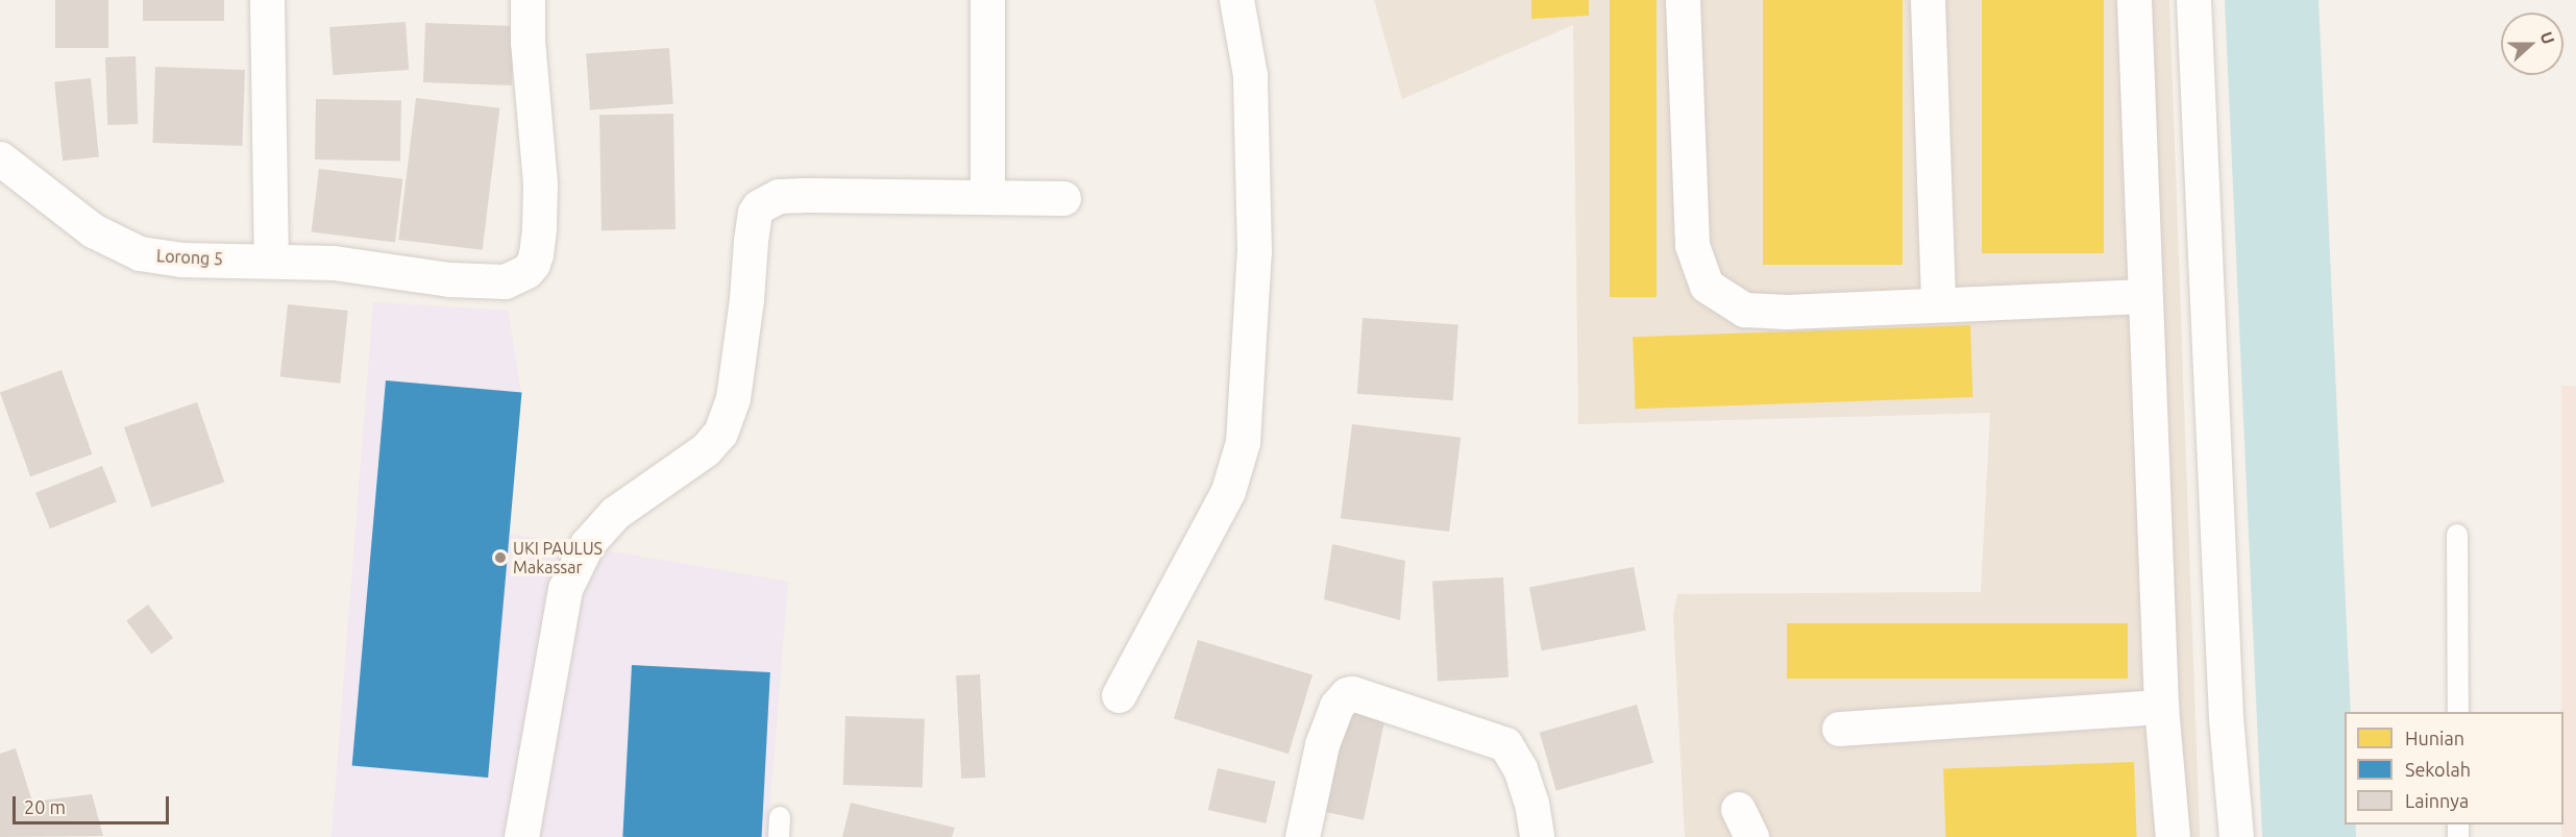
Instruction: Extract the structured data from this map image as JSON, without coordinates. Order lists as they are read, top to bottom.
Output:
{
  "streets": {
    "street": ["Lorong 5"]
  },
  "places": ["UKI PAULUS Makassar"],
  "legend": ["Hunian", "Sekolah", "Lainnya"],
  "scale_bar": "20 m",
  "north": "right"
}
